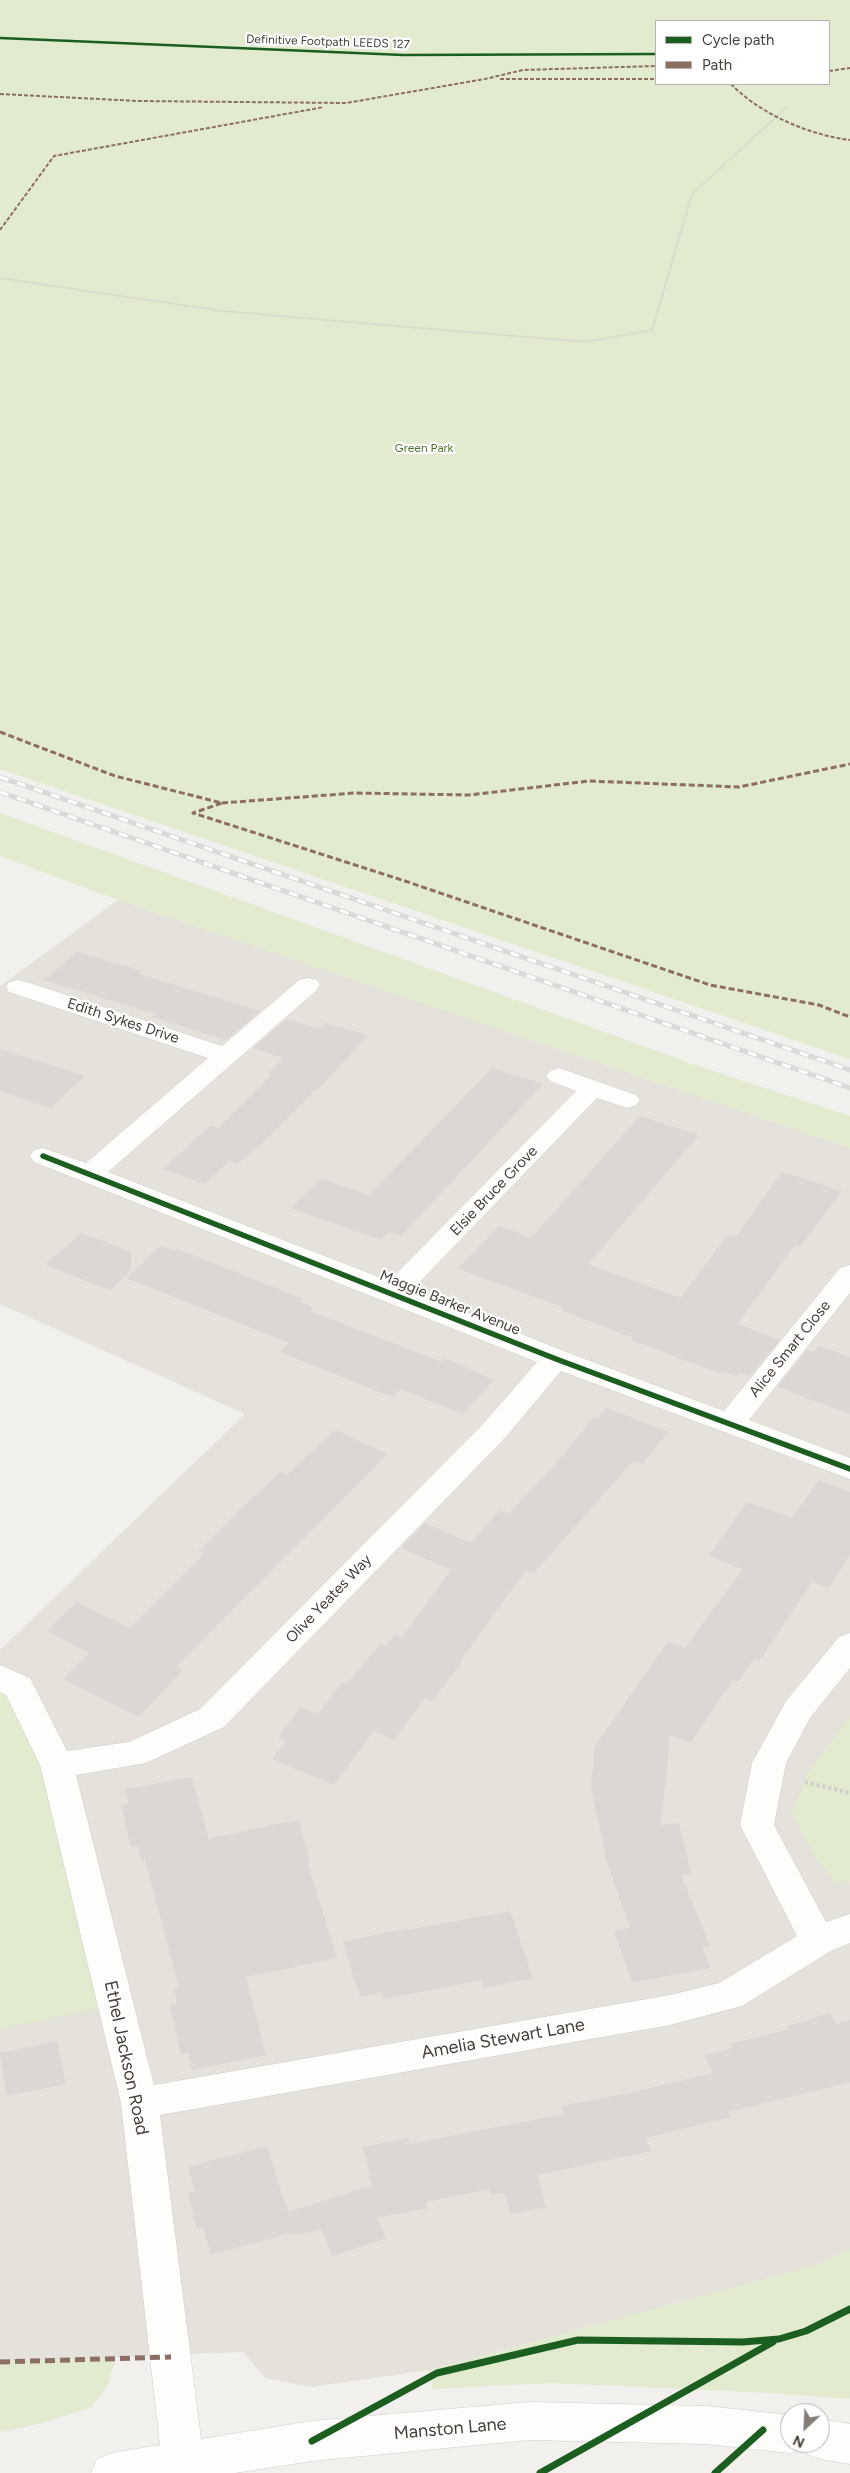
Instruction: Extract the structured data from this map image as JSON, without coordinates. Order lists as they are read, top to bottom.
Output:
{
  "streets": {
    "street": [
      "Edith Sykes Drive",
      "Elsie Bruce Grove",
      "Maggie Barker Avenue",
      "Alice Smart Close",
      "Olive Yeates Way",
      "Amelia Stewart Lane",
      "Ethel Jackson Road",
      "Manston Lane"
    ],
    "cycle path": ["Definitive Footpath LEEDS 127"]
  },
  "crossings": [
    ["Elsie Bruce Grove", "Maggie Barker Avenue"],
    ["Maggie Barker Avenue", "Alice Smart Close"],
    ["Maggie Barker Avenue", "Olive Yeates Way"],
    ["Olive Yeates Way", "Ethel Jackson Road"],
    ["Amelia Stewart Lane", "Ethel Jackson Road"],
    ["Ethel Jackson Road", "Manston Lane"]
  ],
  "parks": ["Green Park"],
  "legend": ["Cycle path", "Path"],
  "north": "bottom left"
}
